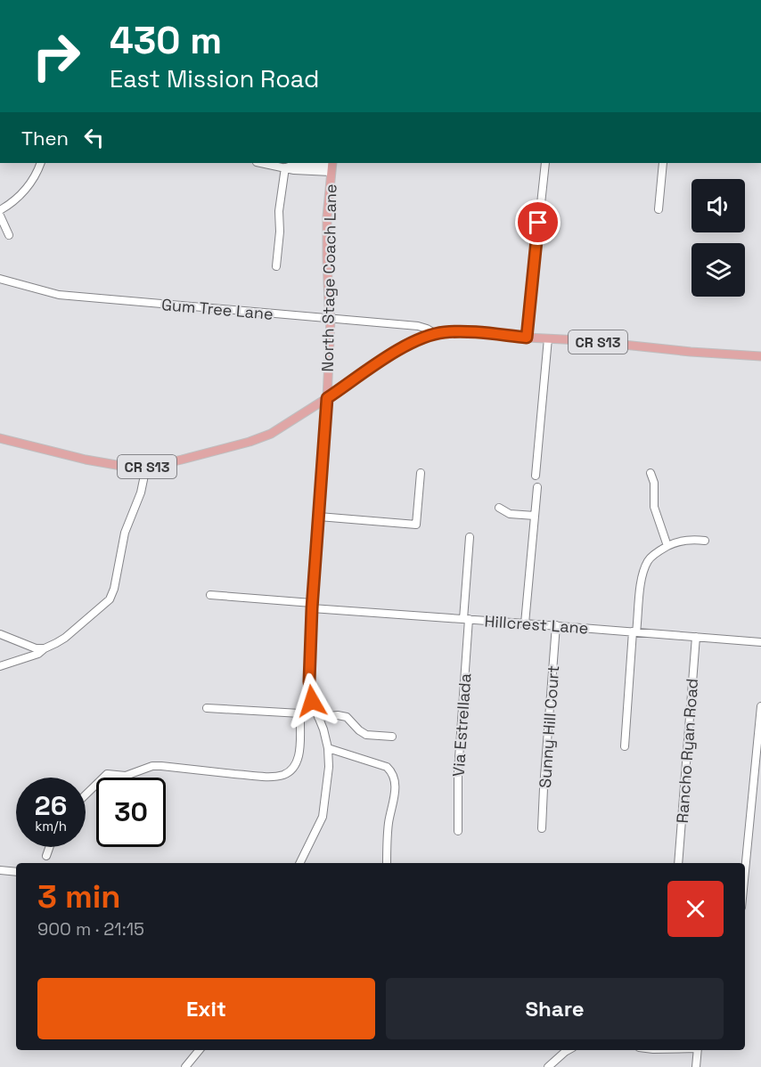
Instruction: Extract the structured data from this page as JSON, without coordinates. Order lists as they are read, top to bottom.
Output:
{
  "streets": {
    "main road": ["North Stage Coach Lane", "CR S13"],
    "street": [
      "Gum Tree Lane",
      "Hillcrest Lane",
      "Via Estrellada",
      "Sunny Hill Court",
      "Rancho Ryan Road"
    ]
  },
  "crossings": [
    ["North Stage Coach Lane", "Gum Tree Lane"],
    ["North Stage Coach Lane", "CR S13"],
    ["North Stage Coach Lane", "Hillcrest Lane"],
    ["Gum Tree Lane", "CR S13"],
    ["Hillcrest Lane", "Via Estrellada"],
    ["Hillcrest Lane", "Sunny Hill Court"],
    ["Hillcrest Lane", "Rancho Ryan Road"]
  ],
  "page": {
    "turn": ["430 m", "East Mission Road"],
    "then": "Then",
    "speed": "26 km/h",
    "limit": "30",
    "heading": ["3 min", "900 m · 21:15"],
    "buttons": ["Exit", "Share"]
  }
}
